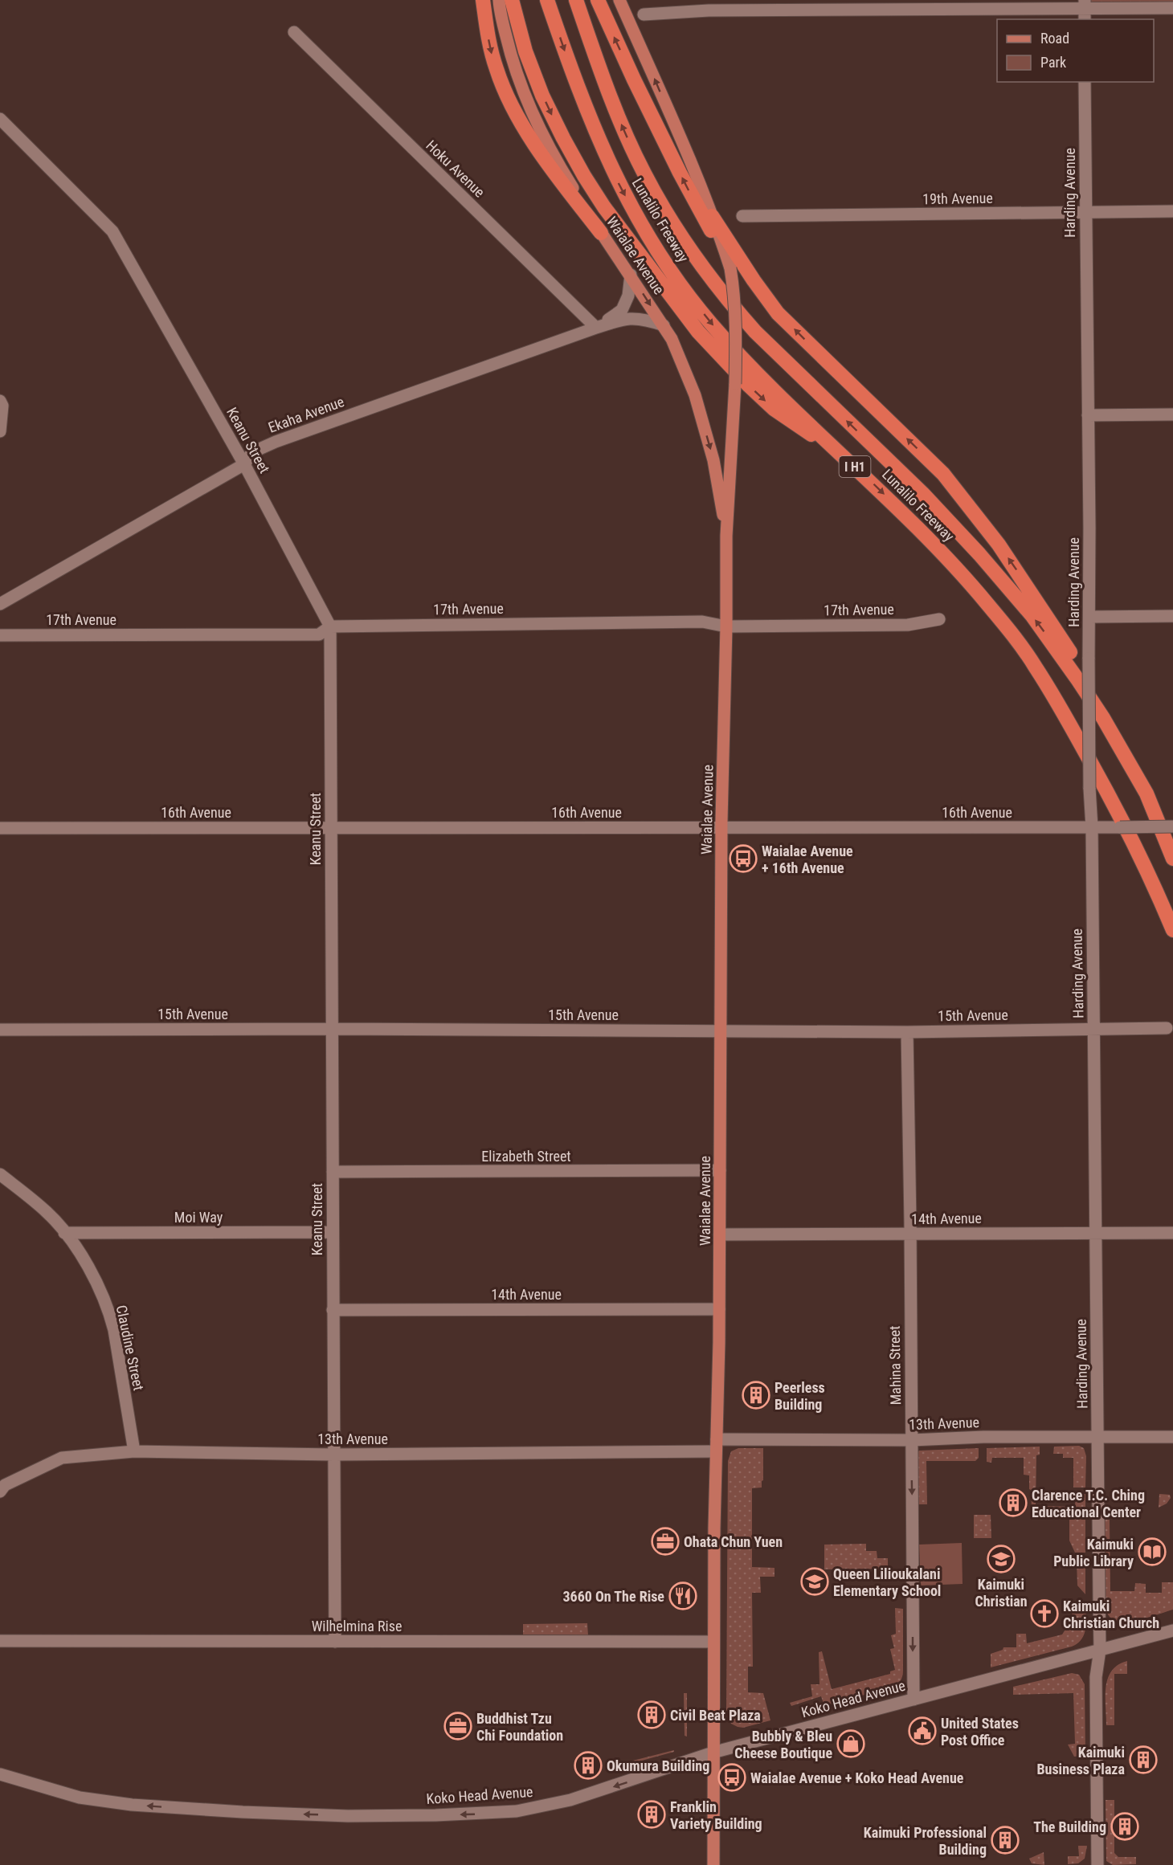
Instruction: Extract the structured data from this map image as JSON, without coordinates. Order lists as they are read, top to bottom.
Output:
{
  "streets": {
    "highway": ["Lunalilo Freeway", "I H1"],
    "main road": ["Waialae Avenue"],
    "street": [
      "Hoku Avenue",
      "Harding Avenue",
      "19th Avenue",
      "Ekaha Avenue",
      "Keanu Street",
      "17th Avenue",
      "16th Avenue",
      "15th Avenue",
      "Elizabeth Street",
      "Moi Way",
      "14th Avenue",
      "Claudine Street",
      "Mahina Street",
      "13th Avenue",
      "Wilhelmina Rise",
      "Koko Head Avenue"
    ]
  },
  "crossings": [
    ["Hoku Avenue", "Ekaha Avenue"],
    ["Harding Avenue", "19th Avenue"],
    ["Harding Avenue", "16th Avenue"],
    ["Harding Avenue", "15th Avenue"],
    ["Harding Avenue", "14th Avenue"],
    ["Harding Avenue", "13th Avenue"],
    ["Harding Avenue", "Koko Head Avenue"],
    ["Waialae Avenue", "Ekaha Avenue"],
    ["Waialae Avenue", "17th Avenue"],
    ["Waialae Avenue", "16th Avenue"],
    ["Waialae Avenue", "15th Avenue"],
    ["Waialae Avenue", "Elizabeth Street"],
    ["Waialae Avenue", "14th Avenue"],
    ["Waialae Avenue", "13th Avenue"],
    ["Waialae Avenue", "Wilhelmina Rise"],
    ["Waialae Avenue", "Koko Head Avenue"],
    ["Ekaha Avenue", "Keanu Street"],
    ["Keanu Street", "17th Avenue"],
    ["Keanu Street", "16th Avenue"],
    ["Keanu Street", "15th Avenue"],
    ["Keanu Street", "Elizabeth Street"],
    ["Keanu Street", "Moi Way"],
    ["Keanu Street", "14th Avenue"],
    ["Keanu Street", "13th Avenue"],
    ["Keanu Street", "Wilhelmina Rise"],
    ["15th Avenue", "Mahina Street"],
    ["Moi Way", "Claudine Street"],
    ["14th Avenue", "Mahina Street"],
    ["Claudine Street", "13th Avenue"],
    ["Mahina Street", "13th Avenue"],
    ["Mahina Street", "Koko Head Avenue"]
  ],
  "one_way": ["Mahina Street", "Koko Head Avenue"],
  "places": {
    "bus stop": ["Waialae Avenue + 16th Avenue", "Waialae Avenue + Koko Head Avenue"],
    "building": [
      "Peerless Building",
      "Clarence T.C. Ching Educational Center",
      "Civil Beat Plaza",
      "Kaimuki Business Plaza",
      "Okumura Building",
      "Franklin Variety Building",
      "The Building",
      "Kaimuki Professional Building"
    ],
    "office": ["Ohata Chun Yuen", "Buddhist Tzu Chi Foundation"],
    "library": ["Kaimuki Public Library"],
    "school or university": ["Kaimuki Christian", "Queen Lilioukalani Elementary School"],
    "restaurant": ["3660 On The Rise"],
    "church": ["Kaimuki Christian Church"],
    "public building": ["United States Post Office"],
    "shop": ["Bubbly & Bleu Cheese Boutique"]
  },
  "legend": ["Road", "Park"]
}
